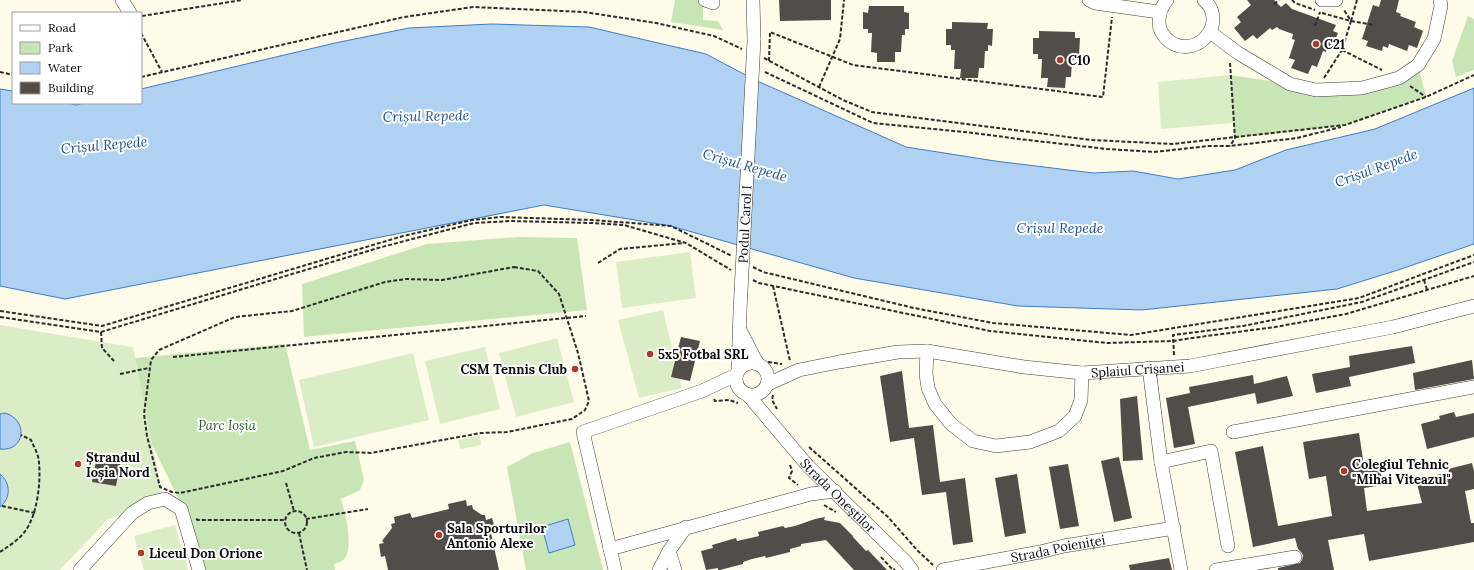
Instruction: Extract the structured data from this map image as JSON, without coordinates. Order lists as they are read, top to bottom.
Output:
{
  "streets": {
    "street": [
      "Podul Carol I",
      "Splaiul Crișanei",
      "Strada Oneștilor",
      "Strada Poieniței"
    ]
  },
  "crossings": [
    ["Podul Carol I", "Splaiul Crișanei"],
    ["Podul Carol I", "Strada Oneștilor"],
    ["Splaiul Crișanei", "Strada Oneștilor"]
  ],
  "water": ["Crișul Repede"],
  "parks": ["Parc Ioșia"],
  "places": [
    "C21",
    "C10",
    "5x5 Fotbal SRL",
    "CSM Tennis Club",
    "Ștrandul Ioșia Nord",
    "Colegiul Tehnic \"Mihai Viteazul\"",
    "Sala Sporturilor Antonio Alexe",
    "Liceul Don Orione"
  ],
  "legend": [
    "Road",
    "Park",
    "Water",
    "Building"
  ]
}
